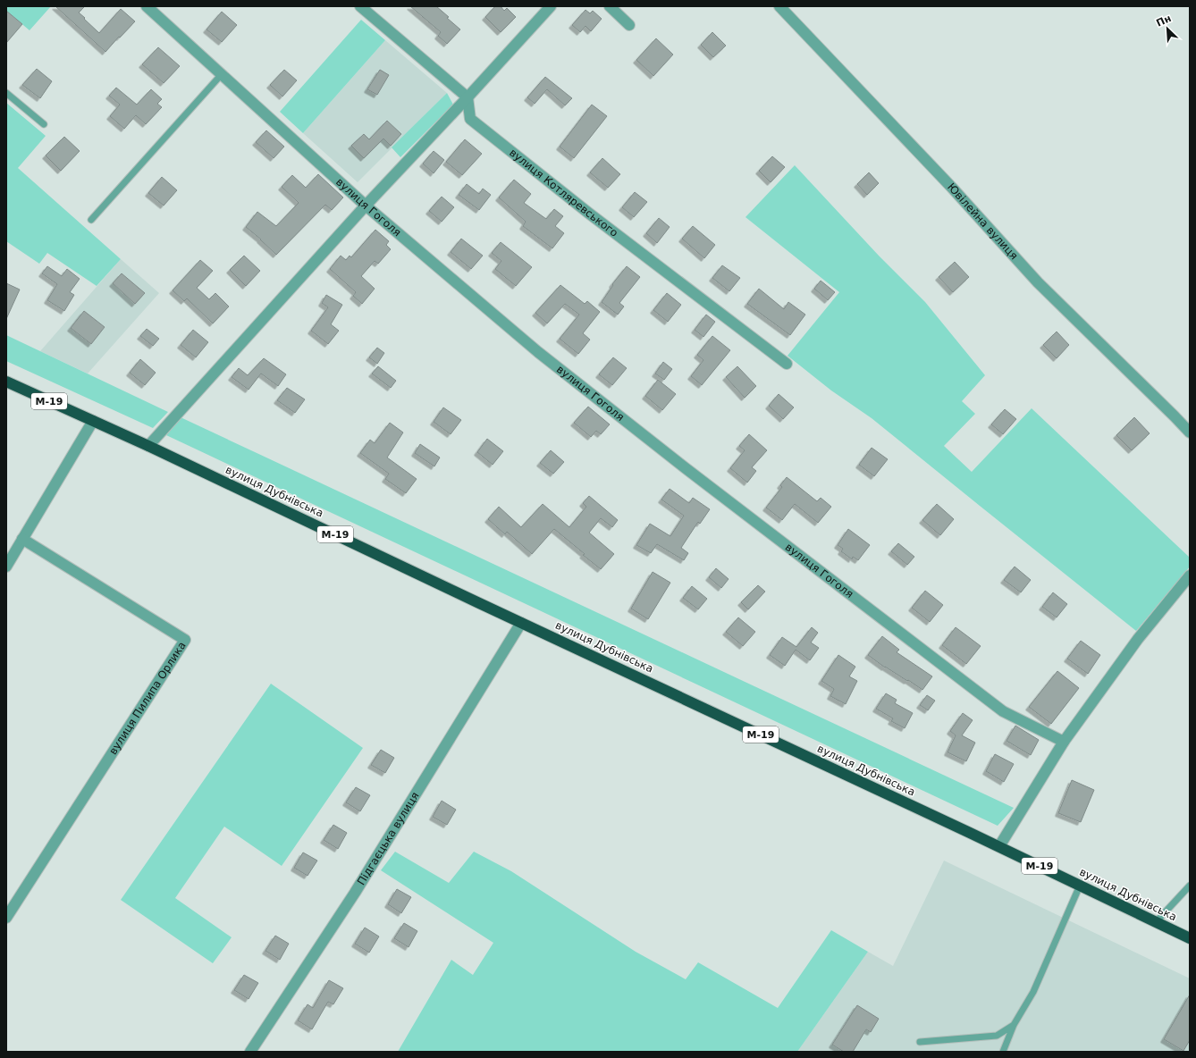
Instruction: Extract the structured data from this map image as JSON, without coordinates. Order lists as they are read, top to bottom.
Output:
{
  "streets": {
    "highway": ["М-19", "вулиця Дубнівська"],
    "street": [
      "вулиця Котляревського",
      "вулиця Гоголя",
      "Ювілейна вулиця",
      "вулиця Пилипа Орлика",
      "Підгаєцька вулиця"
    ]
  },
  "crossings": [
    ["вулиця Дубнівська", "Підгаєцька вулиця"]
  ],
  "north": "top left"
}
